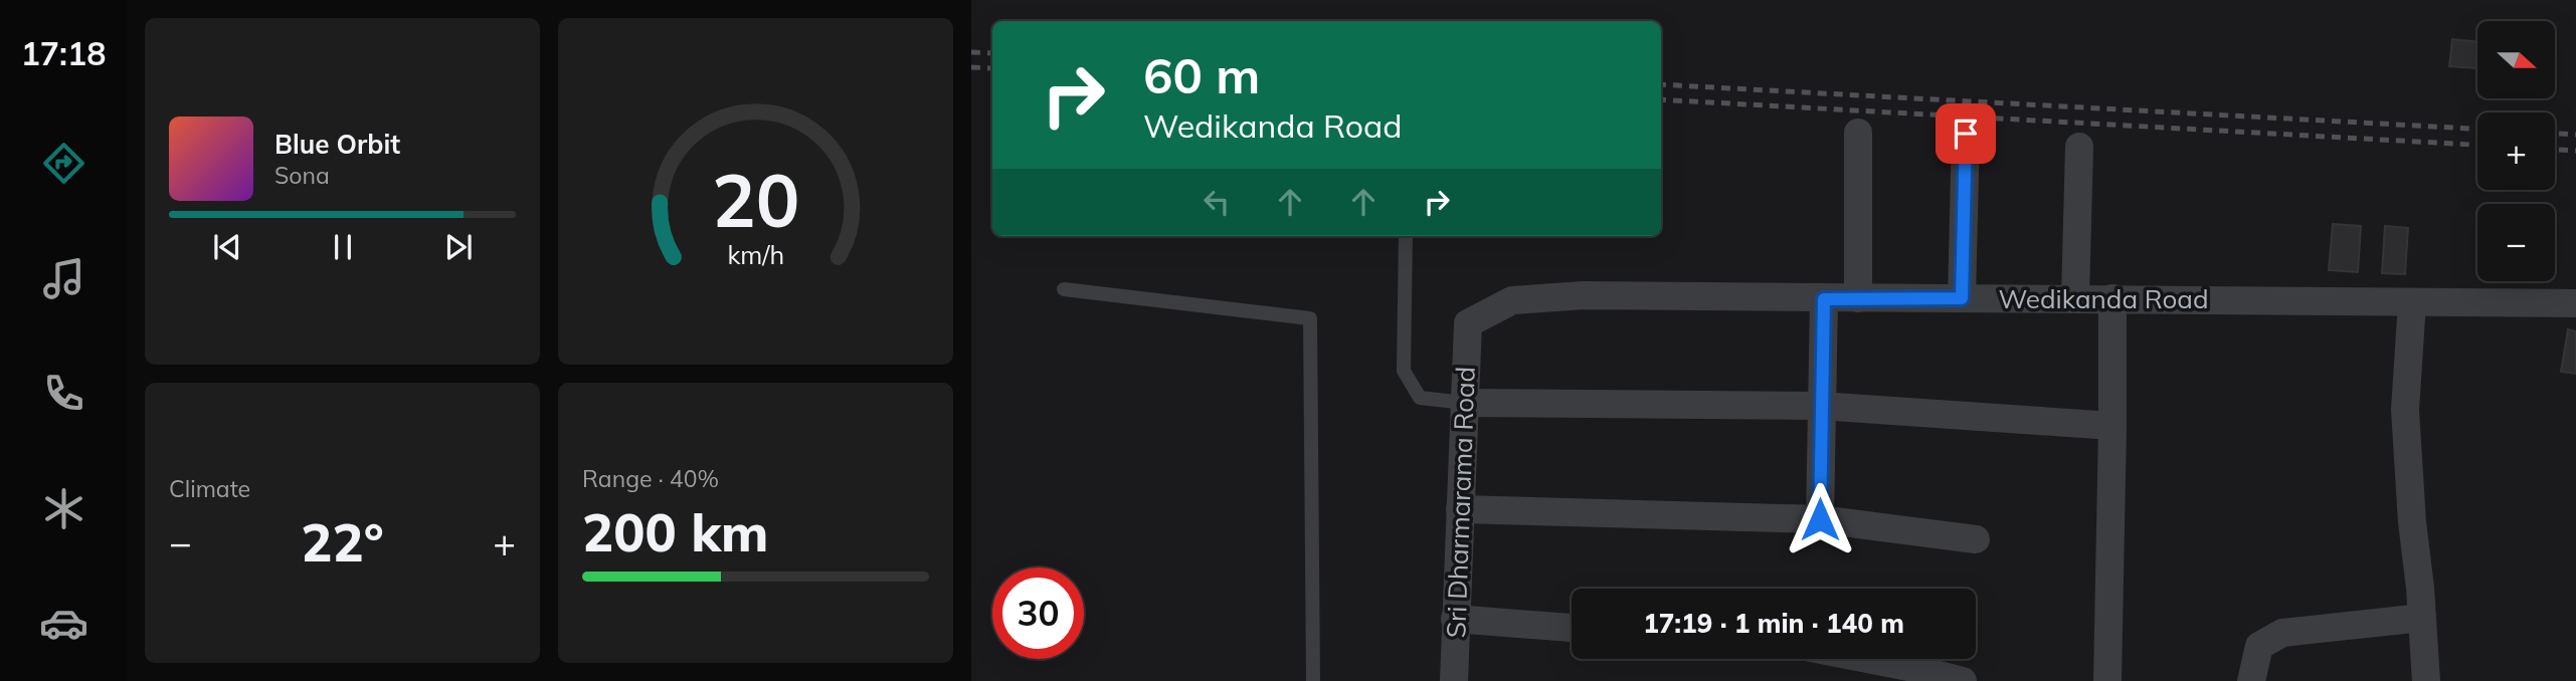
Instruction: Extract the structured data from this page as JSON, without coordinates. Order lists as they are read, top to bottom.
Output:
{
  "streets": {
    "street": ["Wedikanda Road", "Sri Dharmarama Road"]
  },
  "crossings": [
    ["Wedikanda Road", "Sri Dharmarama Road"]
  ],
  "north": "right",
  "page": {
    "tabs": "17:18",
    "map_buttons": ["+", "−"],
    "turn": ["60 m", "Wedikanda Road"],
    "song": ["Blue Orbit", "Sona"],
    "tile": [
      "Climate",
      ["Range · 40%", "200 km"]
    ],
    "heat": ["−", "22°", "+"],
    "limit": "30",
    "trip": "17:19 · 1 min · 140 m",
    "gauge": ["20", "km/h"]
  }
}
